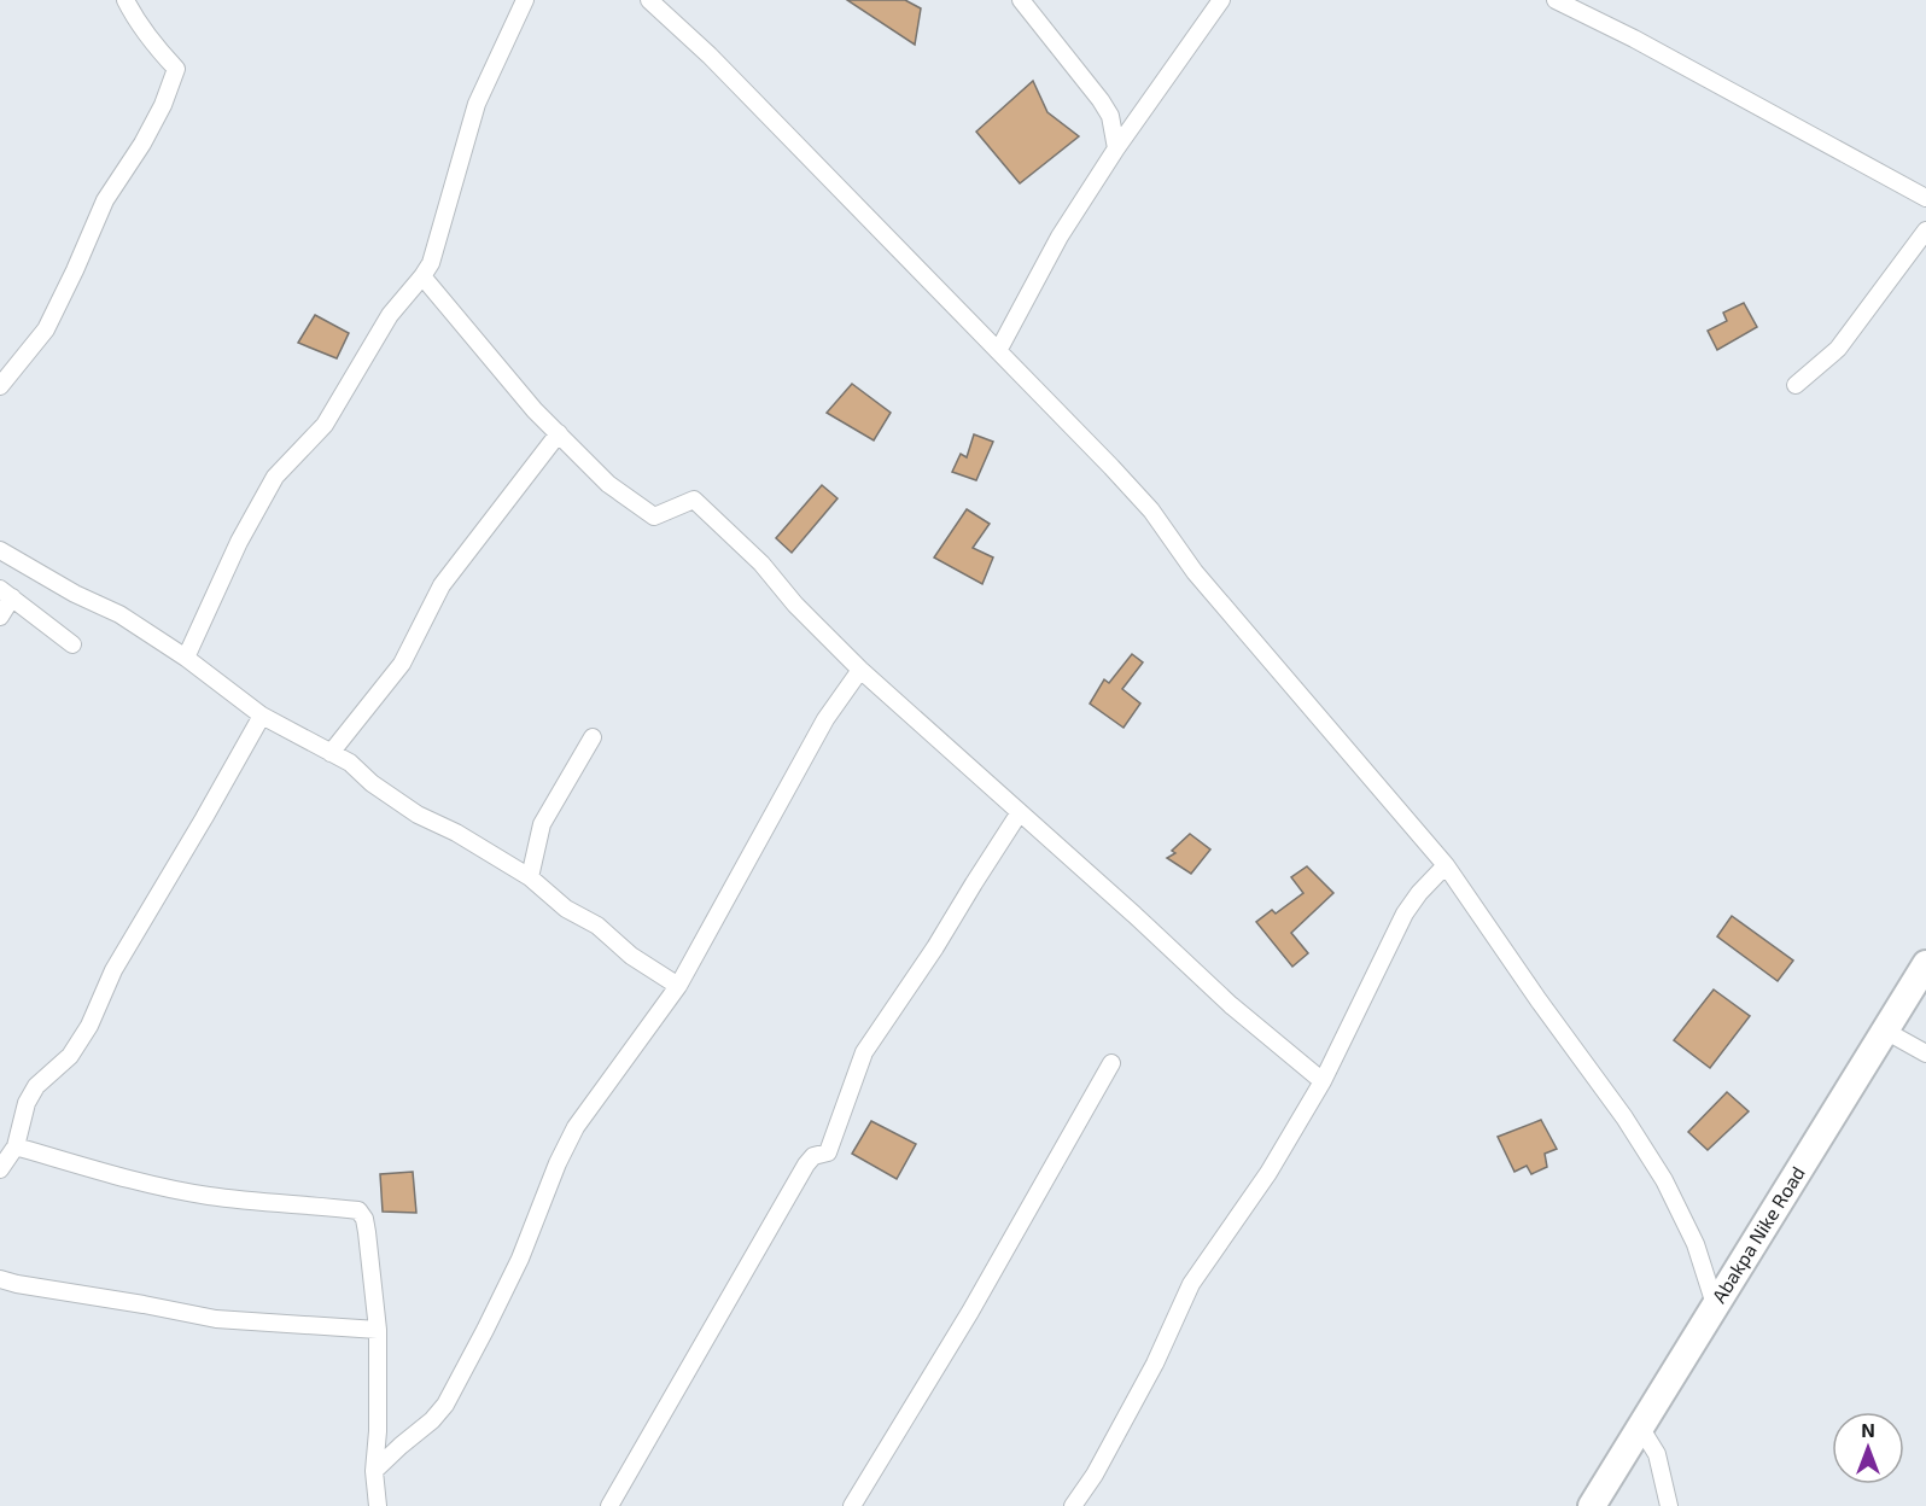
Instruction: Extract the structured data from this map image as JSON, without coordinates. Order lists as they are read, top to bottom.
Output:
{
  "streets": {
    "main road": ["Abakpa Nike Road"]
  },
  "north": "top"
}
